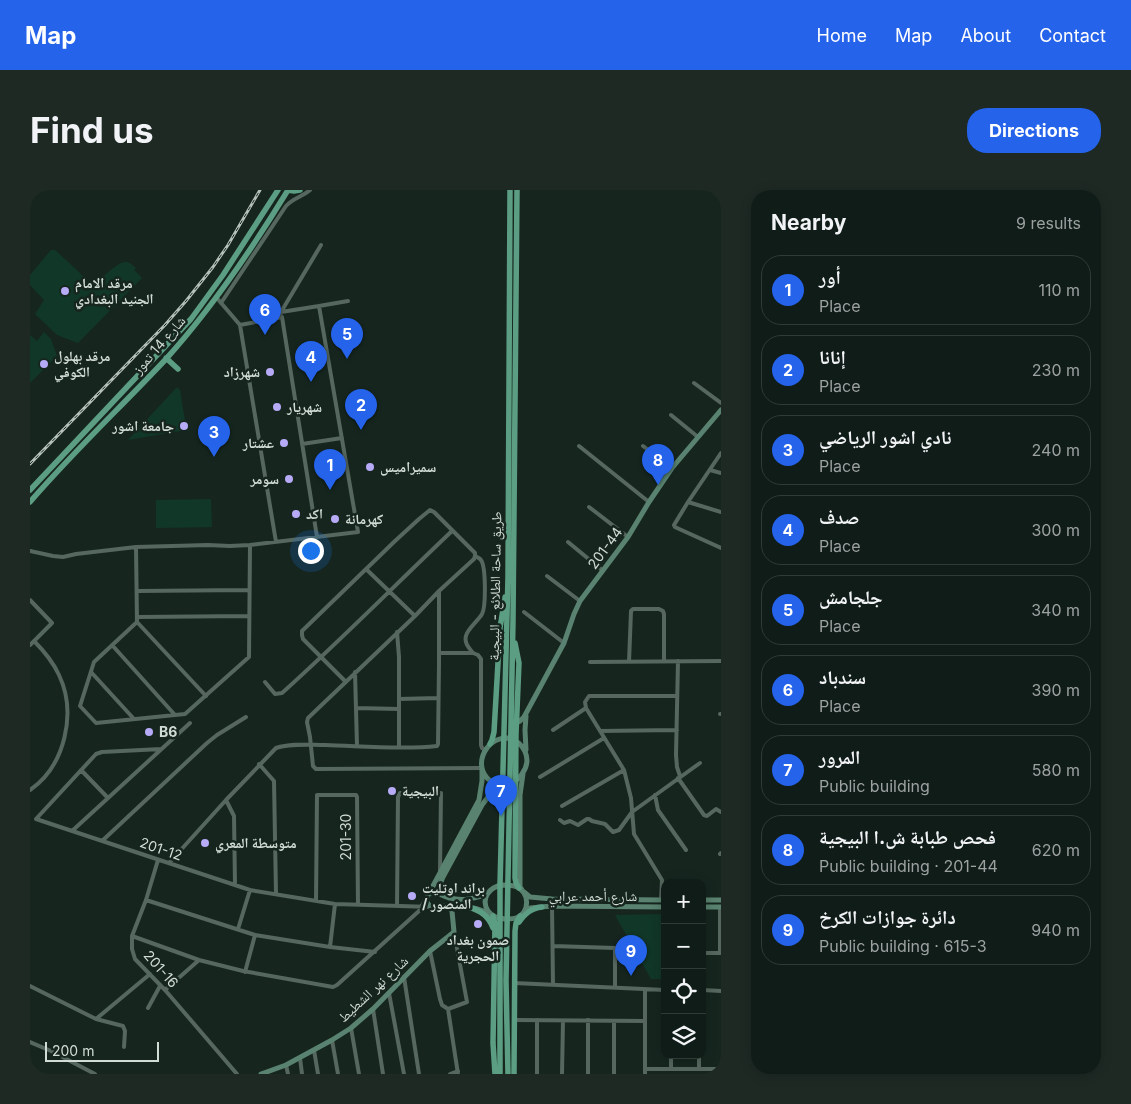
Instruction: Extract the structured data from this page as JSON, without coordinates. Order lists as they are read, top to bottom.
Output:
{
  "streets": {
    "main road": [
      "شارع 14 تموز",
      "201-44",
      "طريق ساحة الطلائع - البيجية",
      "201-12",
      "شارع أحمد عرابي",
      "شارع نهر الشطيط"
    ],
    "street": ["201-30", "201-16"]
  },
  "crossings": [
    ["201-30", "201-12"],
    ["201-12", "شارع أحمد عرابي"]
  ],
  "places": [
    "مرقد الامام الجنيد البغدادي",
    "مرقد بهلول الكوفي",
    "شهرزاد",
    "شهريار",
    "جامعة اشور",
    "عشتار",
    "سميراميس",
    "سومر",
    "اكد",
    "كهرمانة",
    "B6",
    "البيجية",
    "متوسطة المعري",
    "براند اوتليت / المنصور",
    "صمون بغداد الحجرية"
  ],
  "scale_bar": "200 m",
  "page": {
    "header": "Map",
    "nav": [
      "Home",
      "Map",
      "About",
      "Contact"
    ],
    "buttons": "Directions",
    "title": "Find us",
    "heading": ["Nearby", "9 results"],
    "list": [
      {
        "mark": "1",
        "name": "أور",
        "note": "Place",
        "value": "110 m"
      },
      {
        "mark": "2",
        "name": "إنانا",
        "note": "Place",
        "value": "230 m"
      },
      {
        "mark": "3",
        "name": "نادي اشور الرياضي",
        "note": "Place",
        "value": "240 m"
      },
      {
        "mark": "4",
        "name": "صدف",
        "note": "Place",
        "value": "300 m"
      },
      {
        "mark": "5",
        "name": "جلجامش",
        "note": "Place",
        "value": "340 m"
      },
      {
        "mark": "6",
        "name": "سندباد",
        "note": "Place",
        "value": "390 m"
      },
      {
        "mark": "7",
        "name": "المرور",
        "note": "Public building",
        "value": "580 m"
      },
      {
        "mark": "8",
        "name": "فحص طبابة ش.ا البيجية",
        "note": "Public building · 201-44",
        "value": "620 m"
      },
      {
        "mark": "9",
        "name": "دائرة جوازات الكرخ",
        "note": "Public building · 615-3",
        "value": "940 m"
      }
    ],
    "pins": [
      "6",
      "5",
      "4",
      "2",
      "3",
      "8",
      "1",
      "7",
      "9"
    ],
    "map_buttons": ["+", "−"],
    "scale": "200 m"
  }
}
